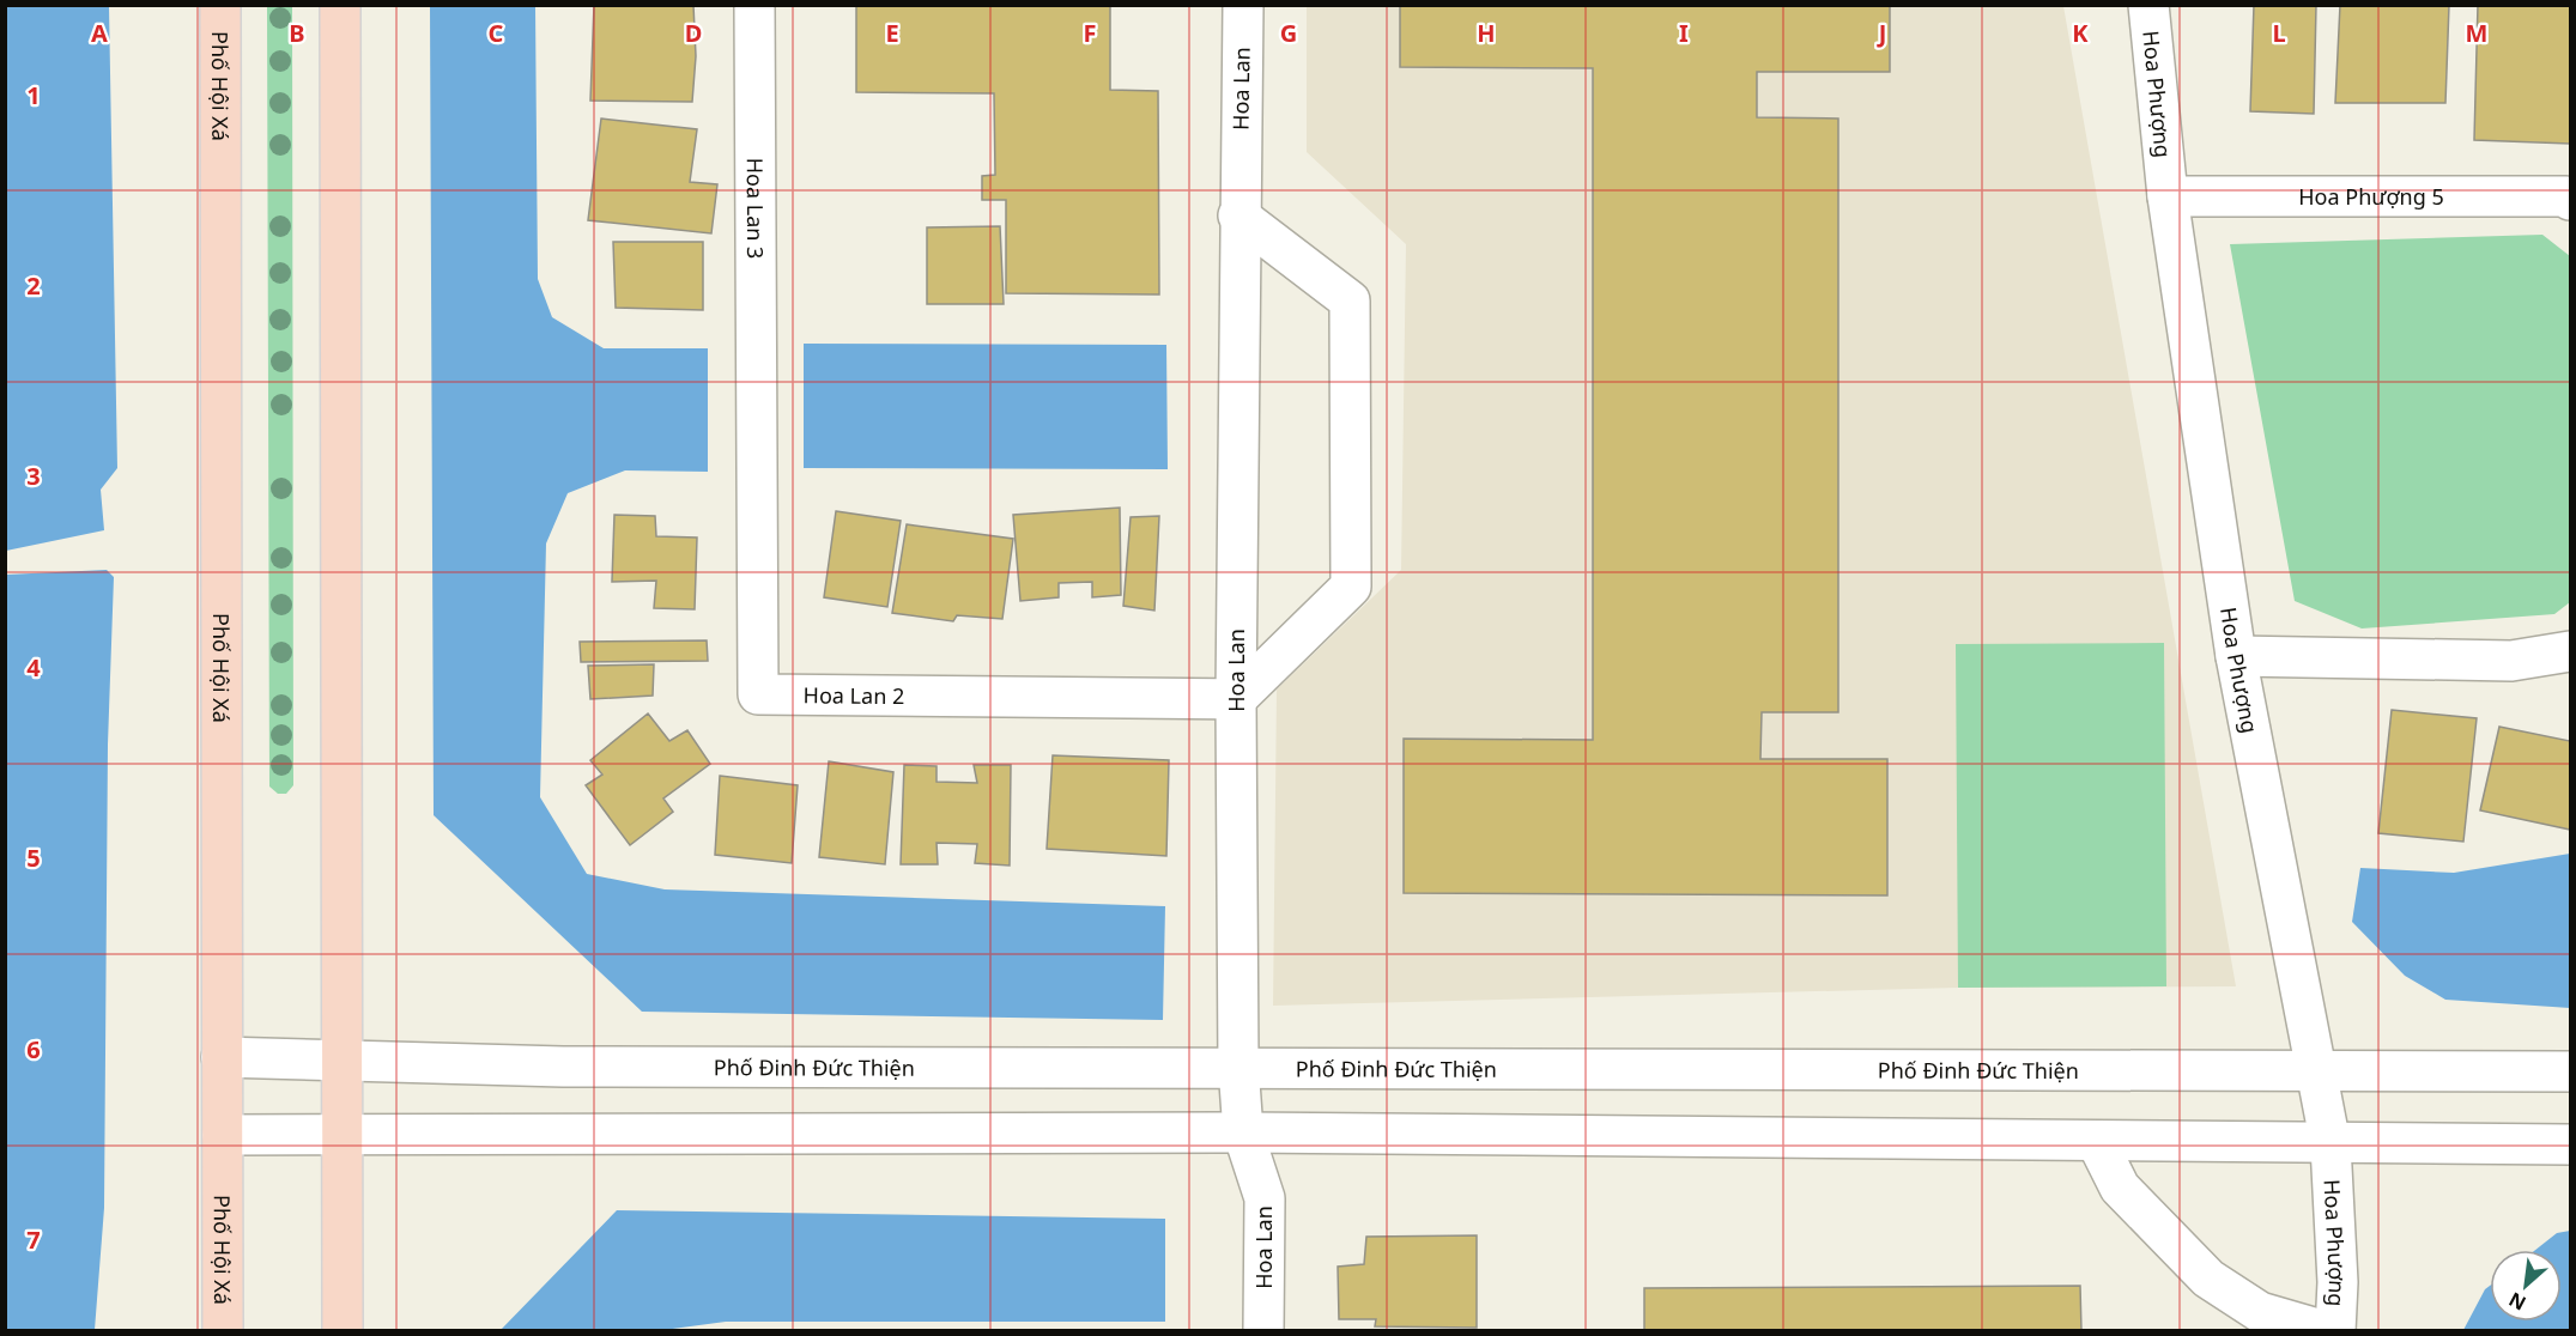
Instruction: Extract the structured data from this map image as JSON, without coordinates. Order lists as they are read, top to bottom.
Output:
{
  "streets": {
    "main road": ["Phố Hội Xá"],
    "street": [
      "Hoa Lan",
      "Hoa Phượng",
      "Hoa Phượng 5",
      "Hoa Lan 3",
      "Hoa Lan 2",
      "Phố Đinh Đức Thiện"
    ]
  },
  "crossings": [
    ["Phố Hội Xá", "Phố Đinh Đức Thiện"],
    ["Hoa Lan", "Hoa Lan 2"],
    ["Hoa Lan", "Phố Đinh Đức Thiện"],
    ["Hoa Phượng", "Hoa Phượng 5"],
    ["Hoa Phượng", "Phố Đinh Đức Thiện"],
    ["Hoa Lan 3", "Hoa Lan 2"]
  ],
  "north": "bottom left",
  "grid": {
    "columns": [
      "A",
      "B",
      "C",
      "D",
      "E",
      "F",
      "G",
      "H",
      "I",
      "J",
      "K",
      "L",
      "M"
    ],
    "rows": [
      "1",
      "2",
      "3",
      "4",
      "5",
      "6",
      "7"
    ]
  }
}
